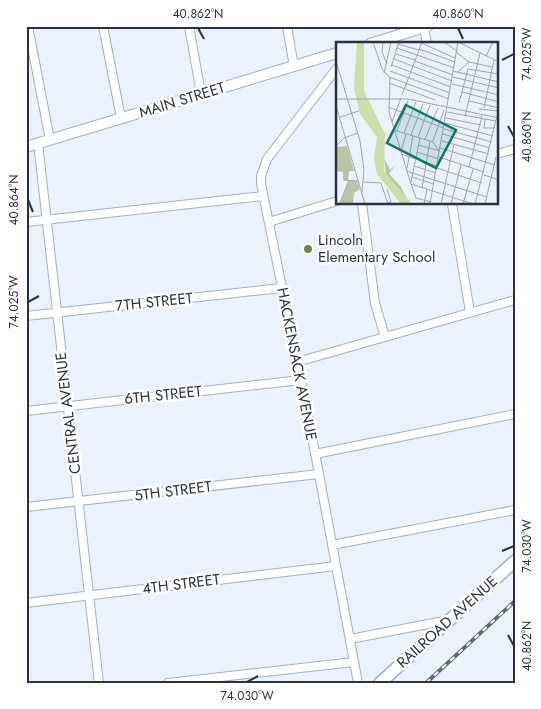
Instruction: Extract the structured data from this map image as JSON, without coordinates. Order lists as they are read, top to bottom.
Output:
{
  "streets": {
    "main road": ["RAILROAD AVENUE"],
    "street": [
      "MAIN STREET",
      "7TH STREET",
      "HACKENSACK AVENUE",
      "6TH STREET",
      "CENTRAL AVENUE",
      "5TH STREET",
      "4TH STREET"
    ]
  },
  "crossings": [
    ["MAIN STREET", "CENTRAL AVENUE"],
    ["7TH STREET", "HACKENSACK AVENUE"],
    ["7TH STREET", "CENTRAL AVENUE"],
    ["HACKENSACK AVENUE", "6TH STREET"],
    ["HACKENSACK AVENUE", "5TH STREET"],
    ["HACKENSACK AVENUE", "4TH STREET"],
    ["6TH STREET", "CENTRAL AVENUE"],
    ["CENTRAL AVENUE", "5TH STREET"],
    ["CENTRAL AVENUE", "4TH STREET"]
  ],
  "places": ["Lincoln Elementary School"],
  "coordinates": [
    "40.862°N",
    "40.860°N",
    "74.025°W",
    "40.864°N",
    "74.030°W"
  ]
}
